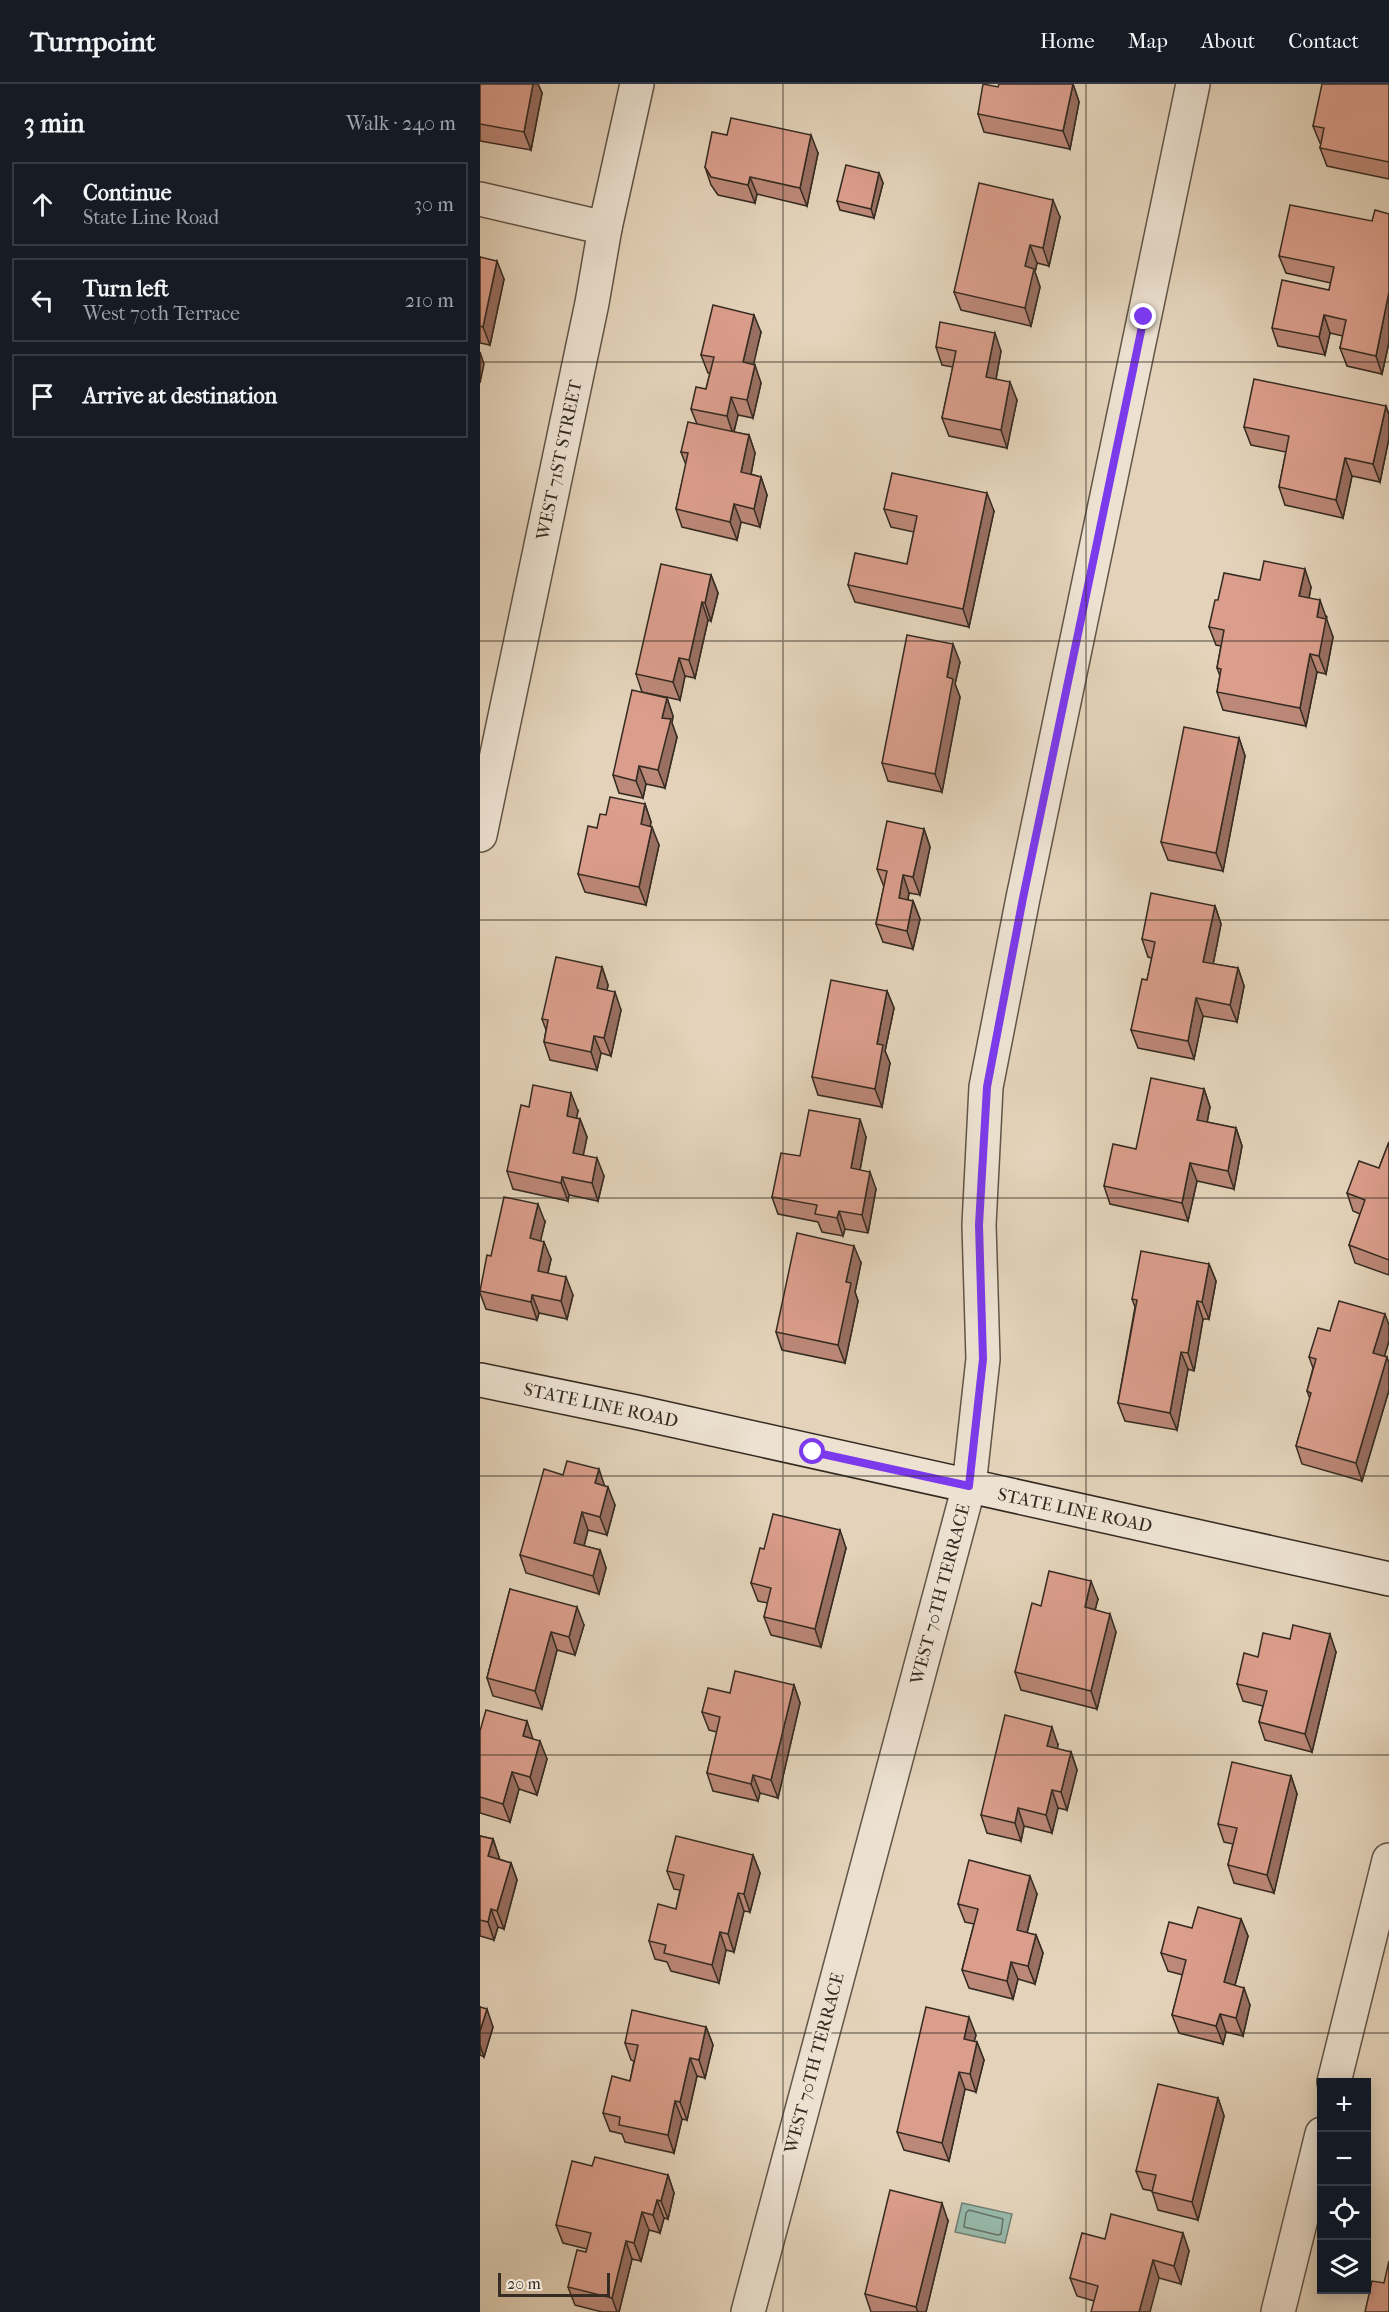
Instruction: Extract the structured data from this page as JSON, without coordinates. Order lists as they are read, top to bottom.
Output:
{
  "streets": {
    "street": ["WEST 71ST STREET", "STATE LINE ROAD", "WEST 70TH TERRACE"]
  },
  "crossings": [
    ["STATE LINE ROAD", "WEST 70TH TERRACE"]
  ],
  "scale_bar": "20 m",
  "page": {
    "header": "Turnpoint",
    "nav": [
      "Home",
      "Map",
      "About",
      "Contact"
    ],
    "heading": ["3 min", "Walk · 240 m"],
    "list": [
      ["Continue", "State Line Road", "30 m"],
      ["Turn left", "West 70th Terrace", "210 m"],
      "Arrive at destination"
    ],
    "map_buttons": ["+", "−"],
    "scale": "20 m"
  }
}
